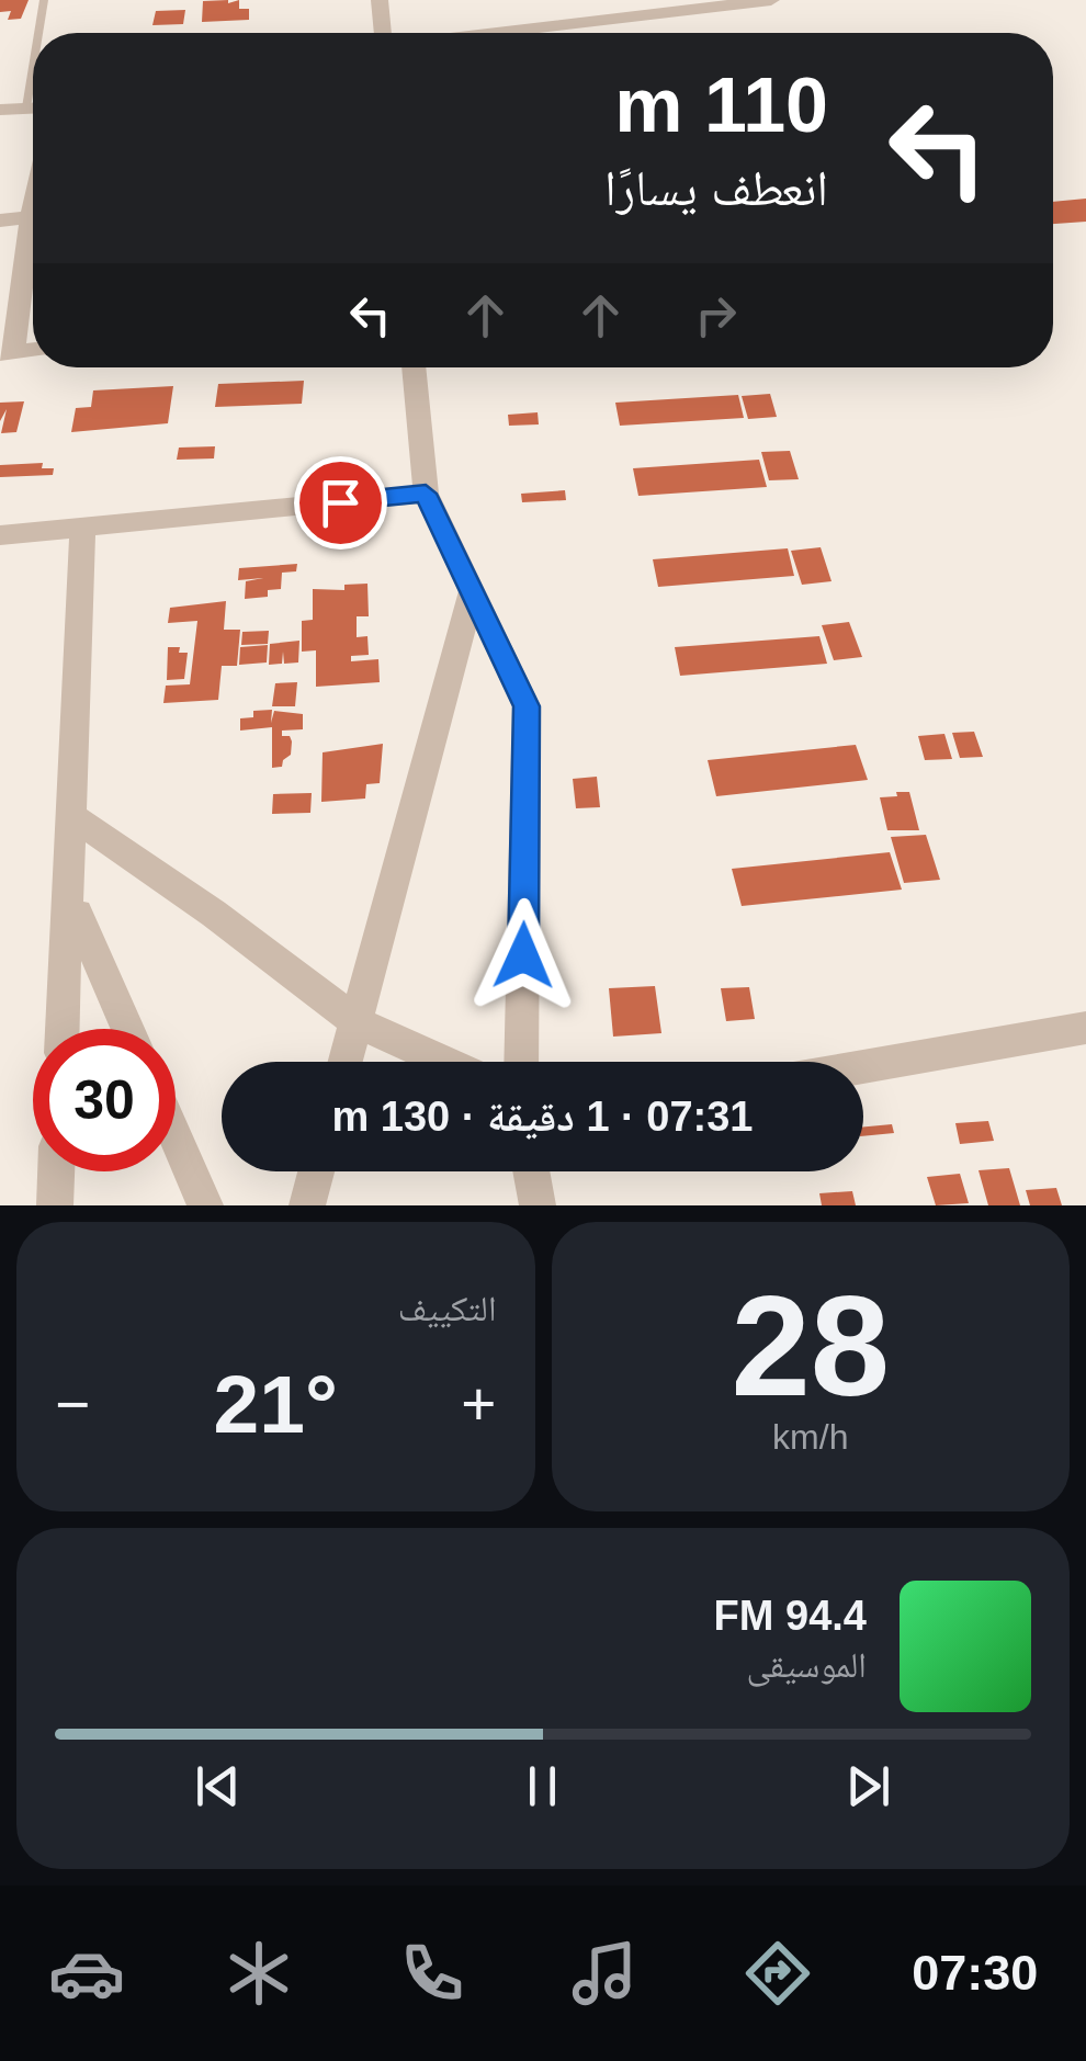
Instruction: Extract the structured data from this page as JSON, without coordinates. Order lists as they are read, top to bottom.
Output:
{
  "page": {
    "turn": ["110 m", "انعطف يسارًا"],
    "limit": "30",
    "trip": "07:31 · 1 دقيقة · 130 m",
    "tile": [
      ["28", "km/h"],
      "التكييف"
    ],
    "heat": ["−", "21°", "+"],
    "song": ["94.4 FM", "الموسيقى"],
    "tabs": "07:30"
  }
}
